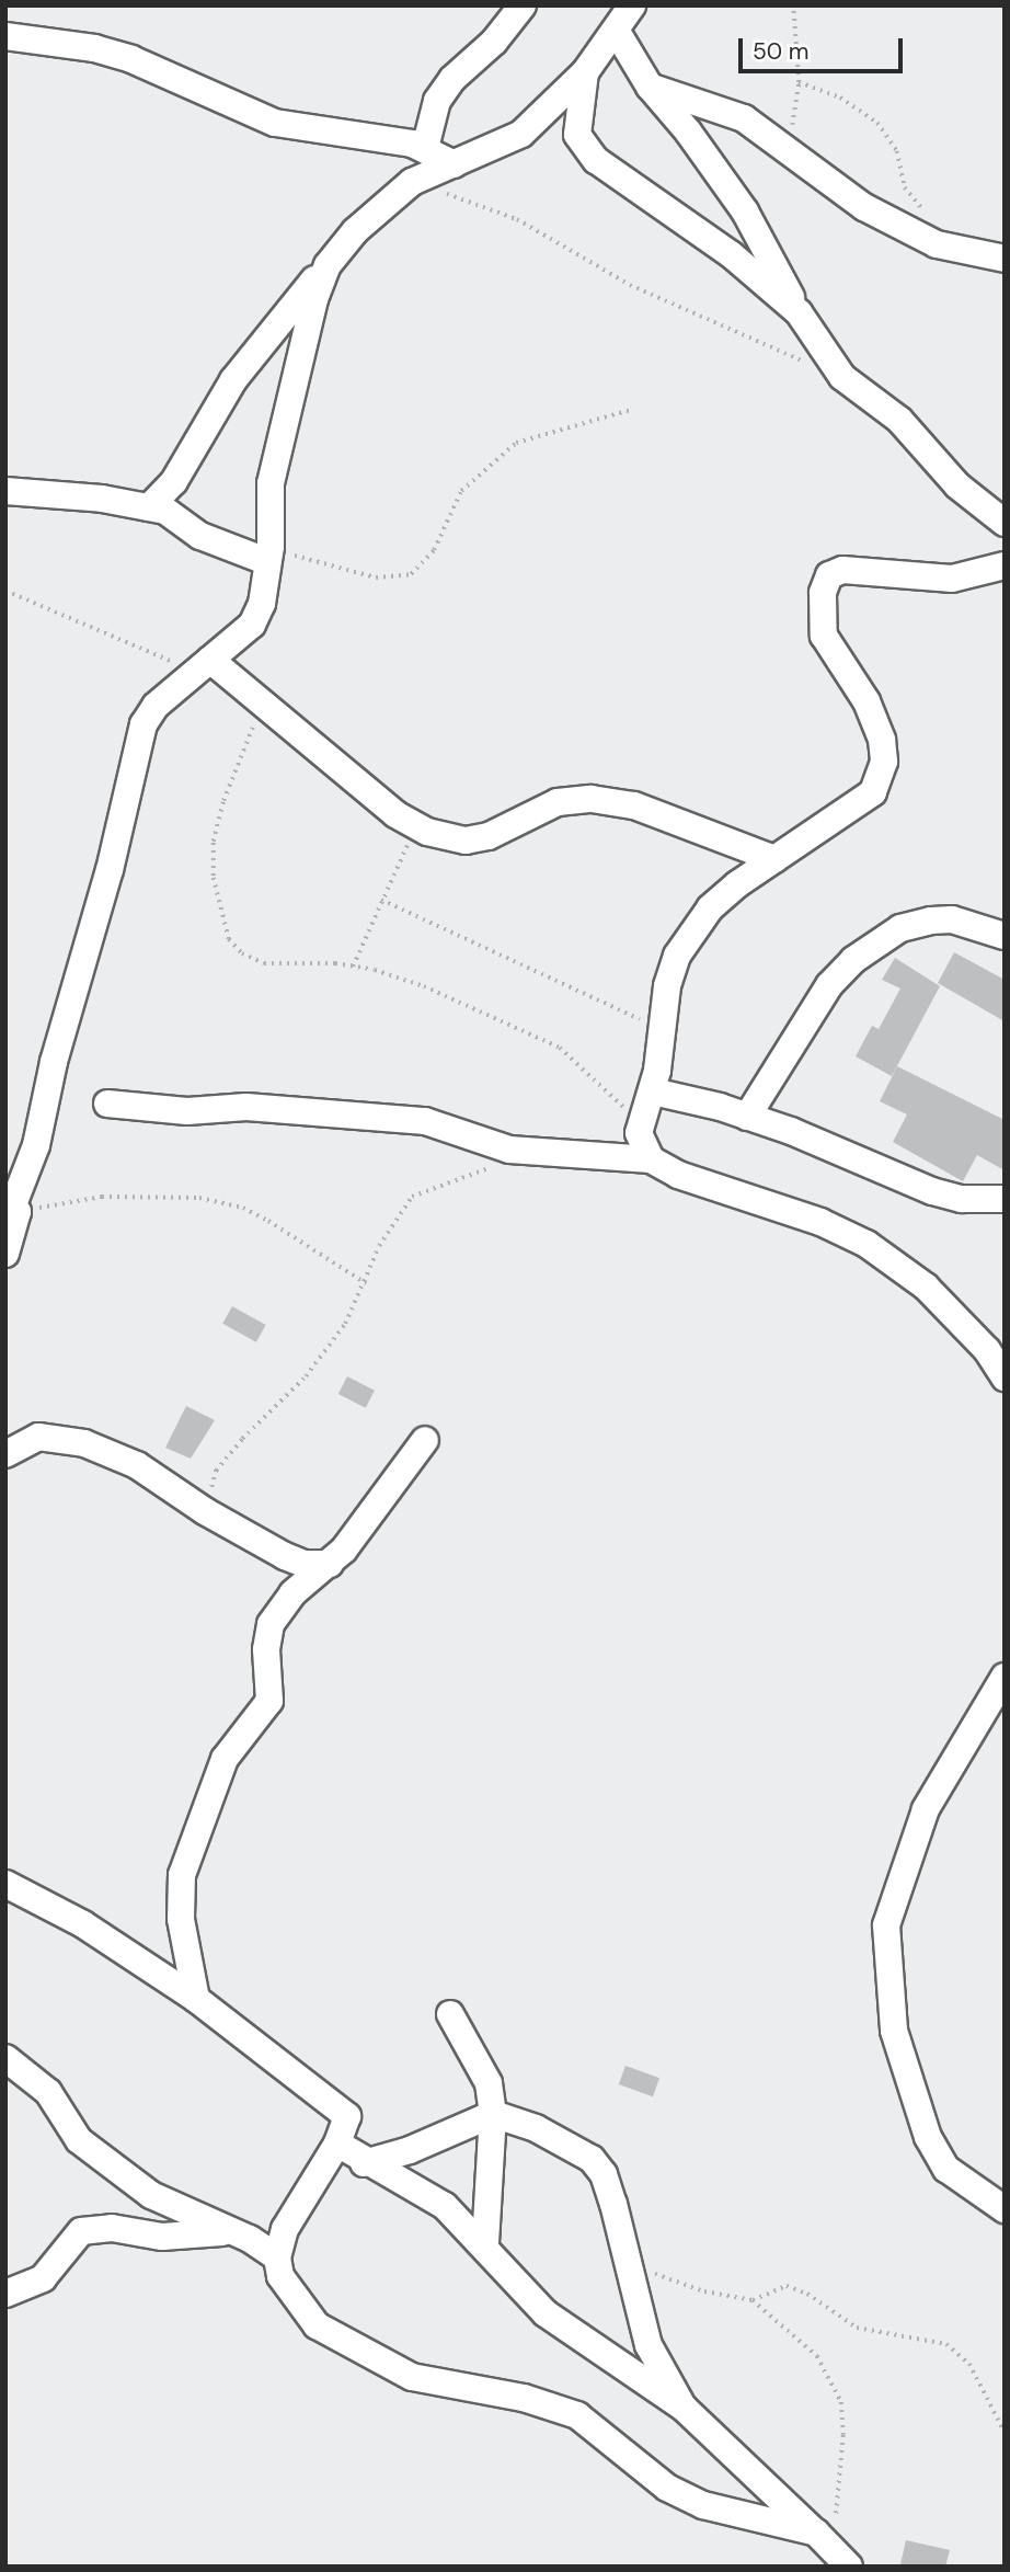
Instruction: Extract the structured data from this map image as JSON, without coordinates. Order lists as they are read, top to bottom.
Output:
{
  "scale_bar": "50 m"
}
